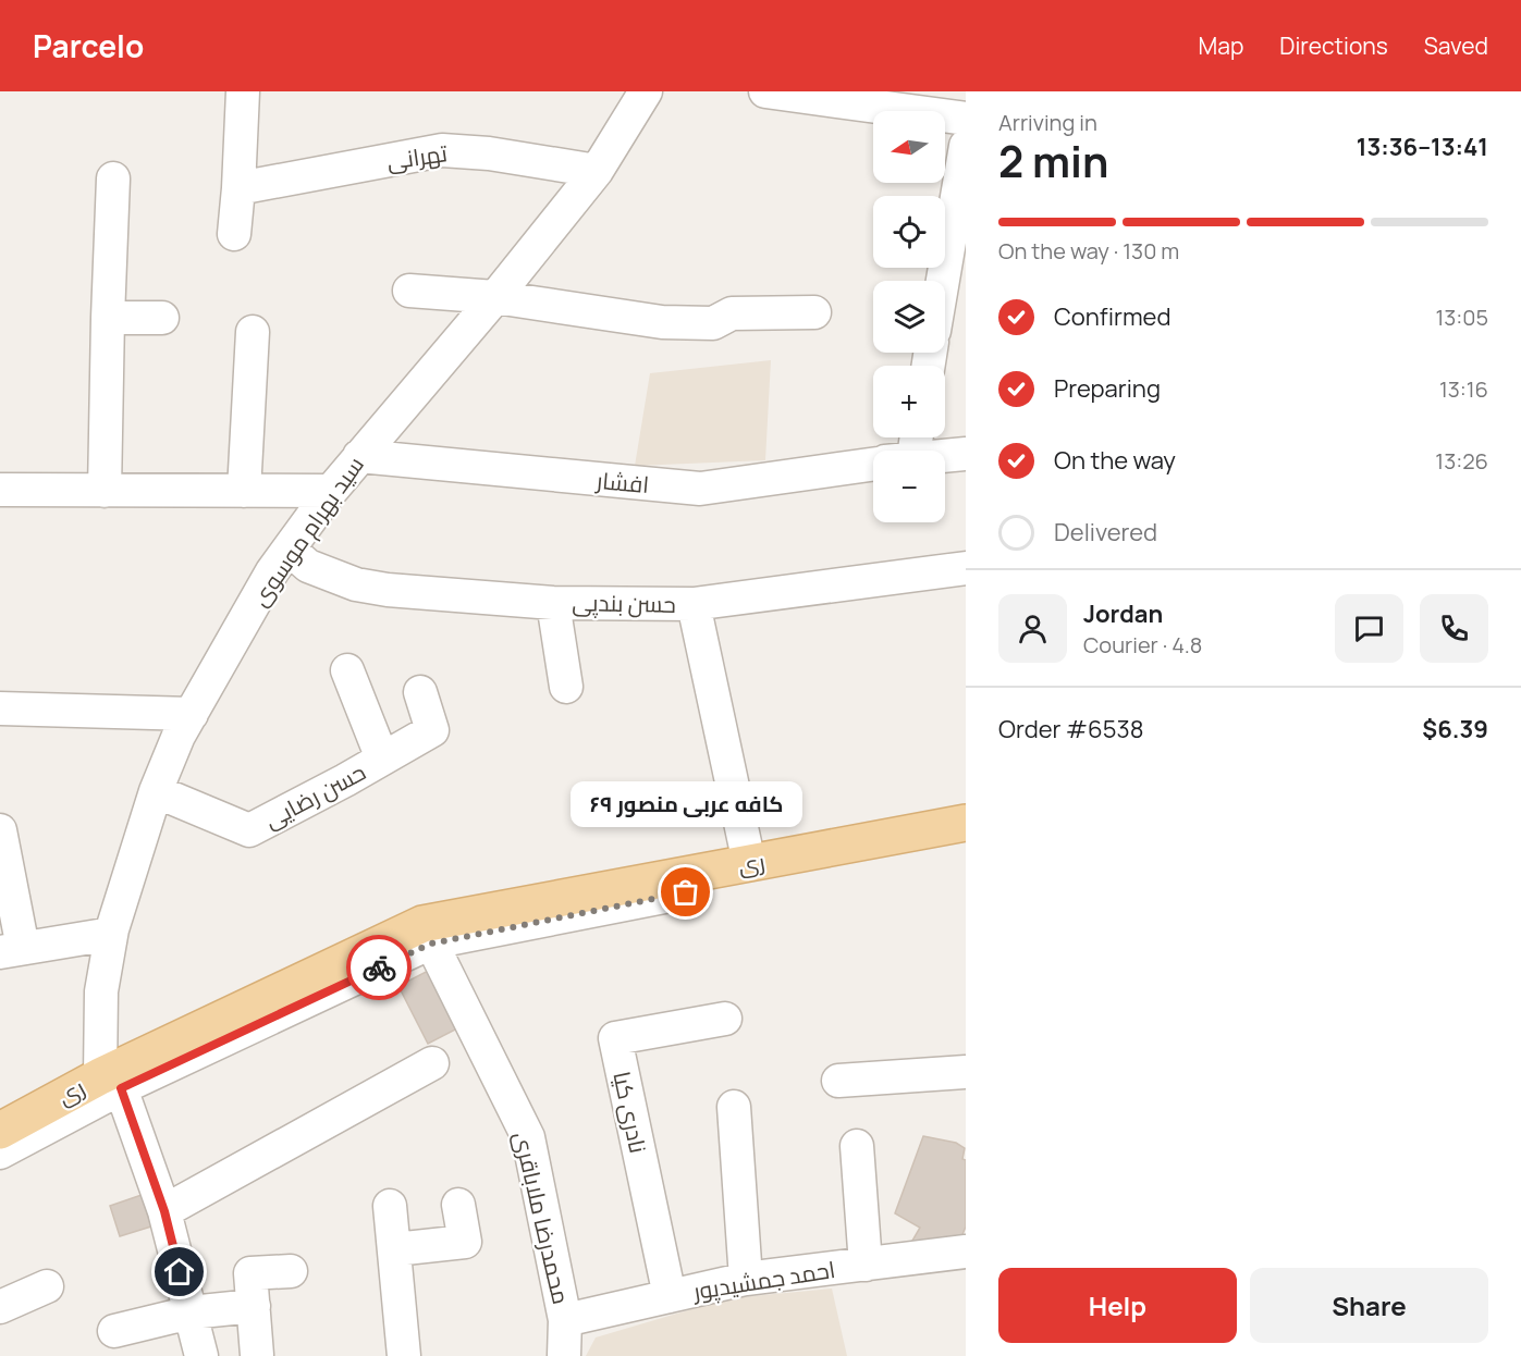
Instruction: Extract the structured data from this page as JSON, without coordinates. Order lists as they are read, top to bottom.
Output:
{
  "streets": {
    "main road": ["ری"],
    "street": [
      "تهرانی",
      "افشار",
      "سید بهرام موسوی",
      "حسن بندپی",
      "حسن رضایی",
      "نادری کیا",
      "محمدرضا ملاباقری",
      "احمد جمشیدپور"
    ]
  },
  "crossings": [
    ["تهرانی", "سید بهرام موسوی"],
    ["افشار", "سید بهرام موسوی"],
    ["سید بهرام موسوی", "حسن بندپی"],
    ["سید بهرام موسوی", "حسن رضایی"],
    ["سید بهرام موسوی", "ری"],
    ["نادری کیا", "احمد جمشیدپور"],
    ["محمدرضا ملاباقری", "احمد جمشیدپور"]
  ],
  "places": ["کافه عربی منصور ۶۹"],
  "north": "left",
  "page": {
    "header": "Parcelo",
    "nav": ["Map", "Directions", "Saved"],
    "heading": ["2 min", "Arriving in", "13:36–13:41"],
    "panel": [
      "Jordan",
      "Courier · 4.8",
      "Order #6538",
      "$6.39"
    ],
    "map_buttons": ["+", "−"],
    "bar": "On the way · 130 m",
    "list": [
      ["Confirmed", "13:05"],
      ["Preparing", "13:16"],
      ["On the way", "13:26"],
      "Delivered"
    ],
    "bubble": "کافه عربی منصور ۶۹",
    "buttons": ["Help", "Share"]
  }
}
